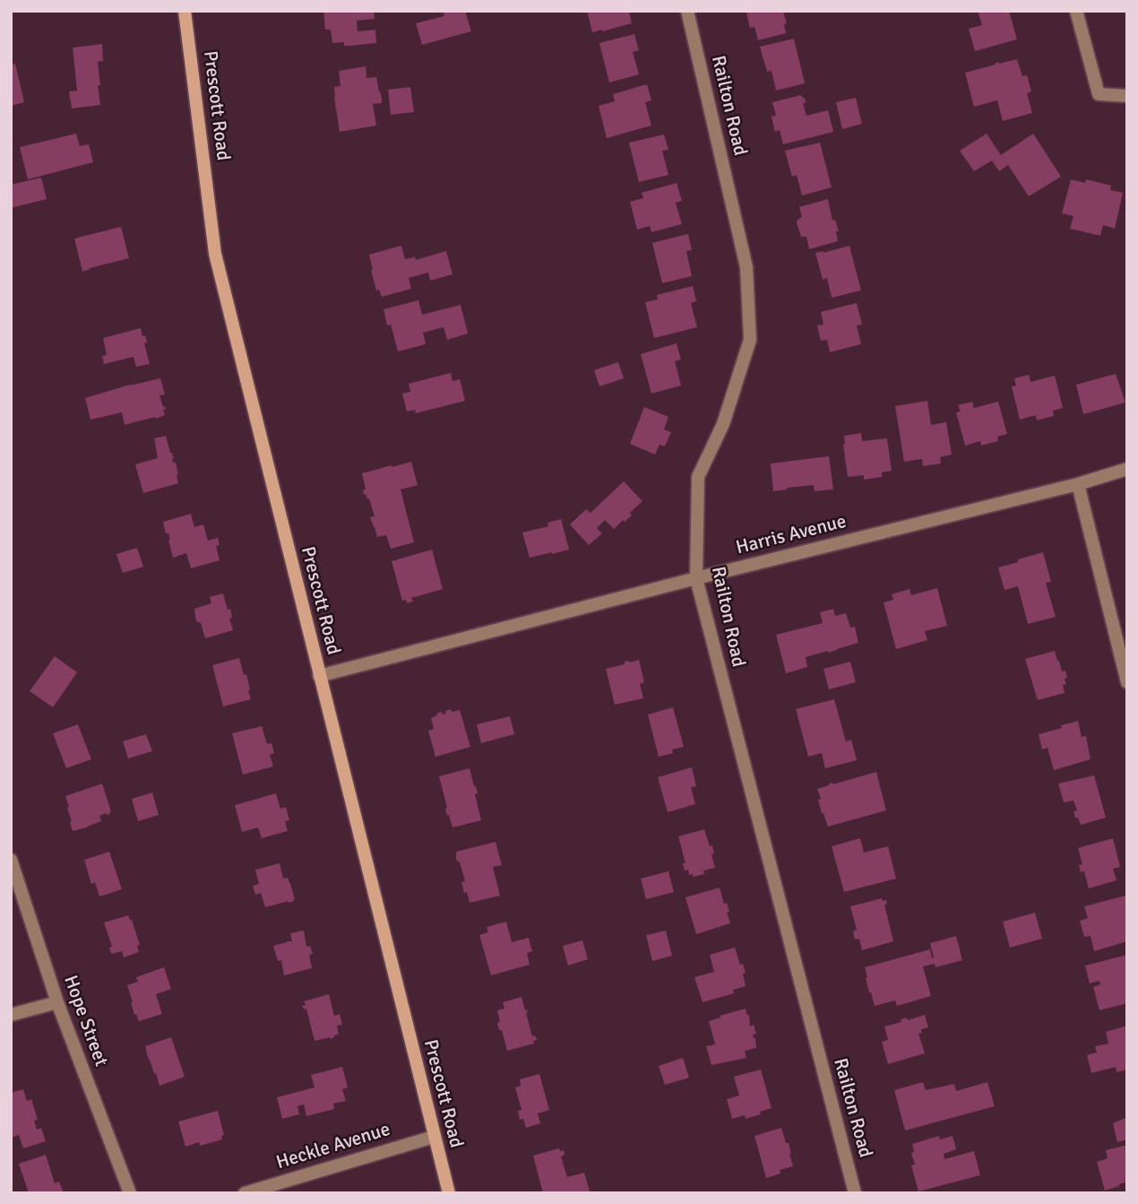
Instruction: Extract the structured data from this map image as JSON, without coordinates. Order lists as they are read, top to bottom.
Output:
{
  "streets": {
    "main road": ["Prescott Road"],
    "street": [
      "Railton Road",
      "Harris Avenue",
      "Hope Street",
      "Heckle Avenue"
    ]
  },
  "crossings": [
    ["Prescott Road", "Harris Avenue"],
    ["Prescott Road", "Heckle Avenue"],
    ["Railton Road", "Harris Avenue"]
  ]
}
